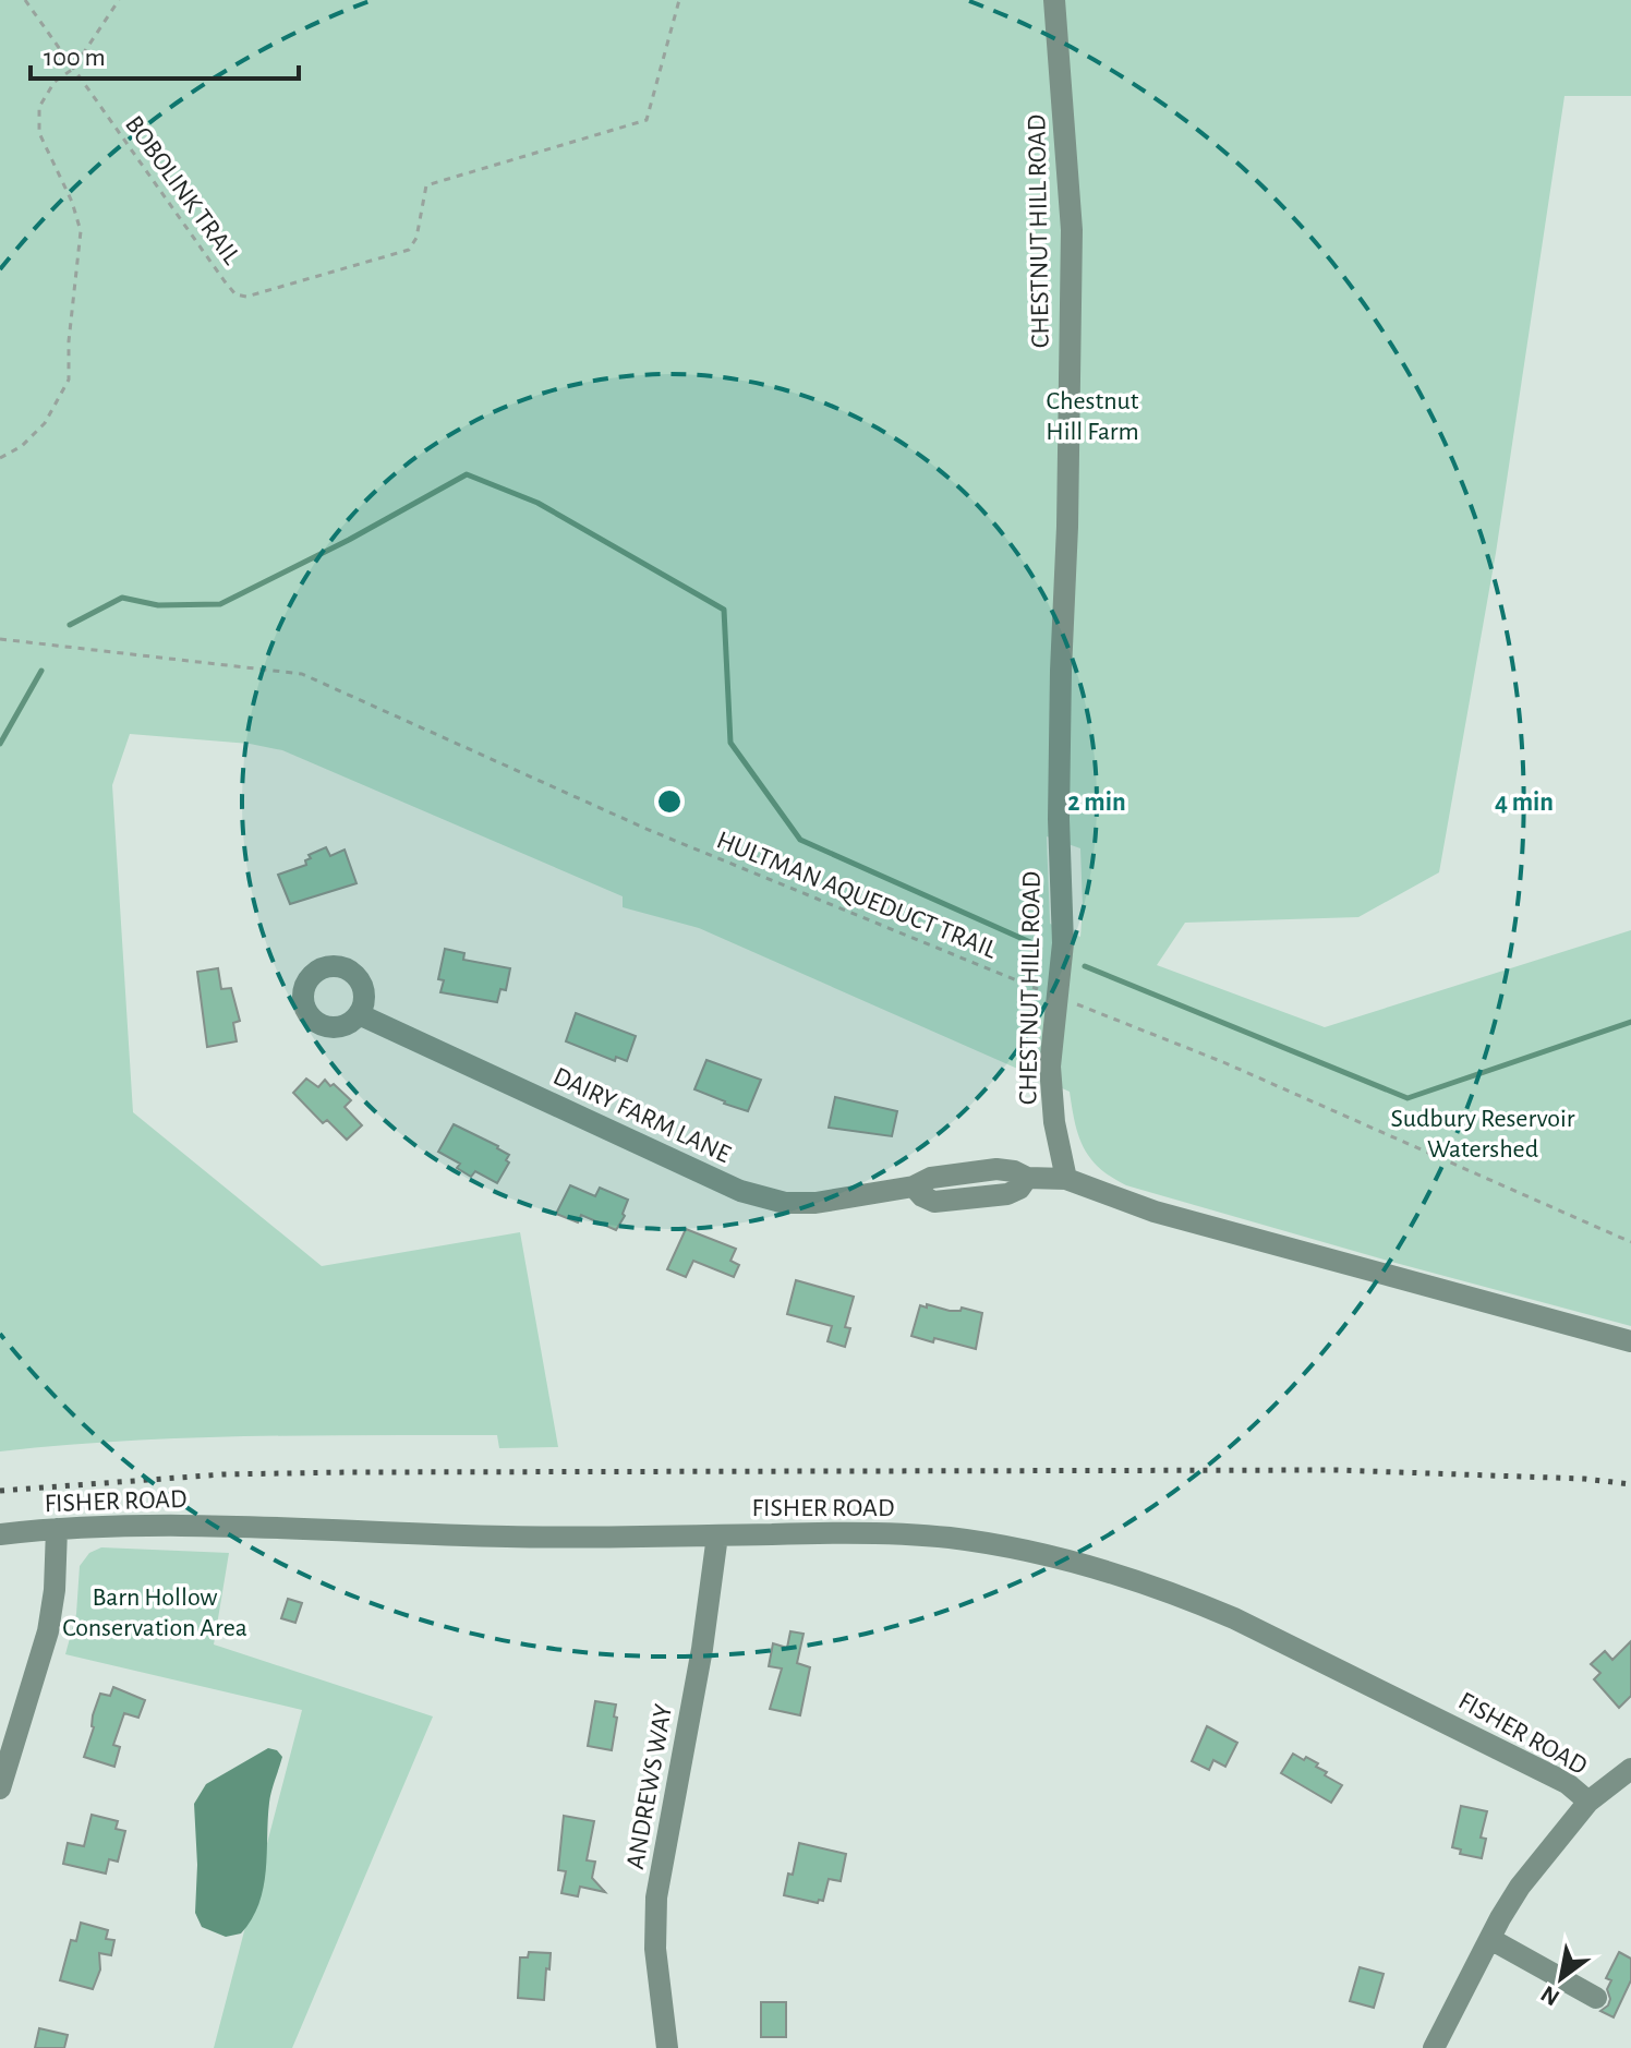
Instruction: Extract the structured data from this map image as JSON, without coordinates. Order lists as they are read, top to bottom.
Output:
{
  "streets": {
    "street": [
      "CHESTNUT HILL ROAD",
      "DAIRY FARM LANE",
      "FISHER ROAD",
      "ANDREWS WAY"
    ],
    "path": ["BOBOLINK TRAIL", "HULTMAN AQUEDUCT TRAIL"]
  },
  "crossings": [
    ["CHESTNUT HILL ROAD", "HULTMAN AQUEDUCT TRAIL"],
    ["CHESTNUT HILL ROAD", "DAIRY FARM LANE"],
    ["FISHER ROAD", "ANDREWS WAY"]
  ],
  "parks": ["Chestnut Hill Farm", "Sudbury Reservoir Watershed", "Barn Hollow Conservation Area"],
  "scale_bar": "100 m",
  "north": "bottom left",
  "rings": ["2 min", "4 min"]
}
